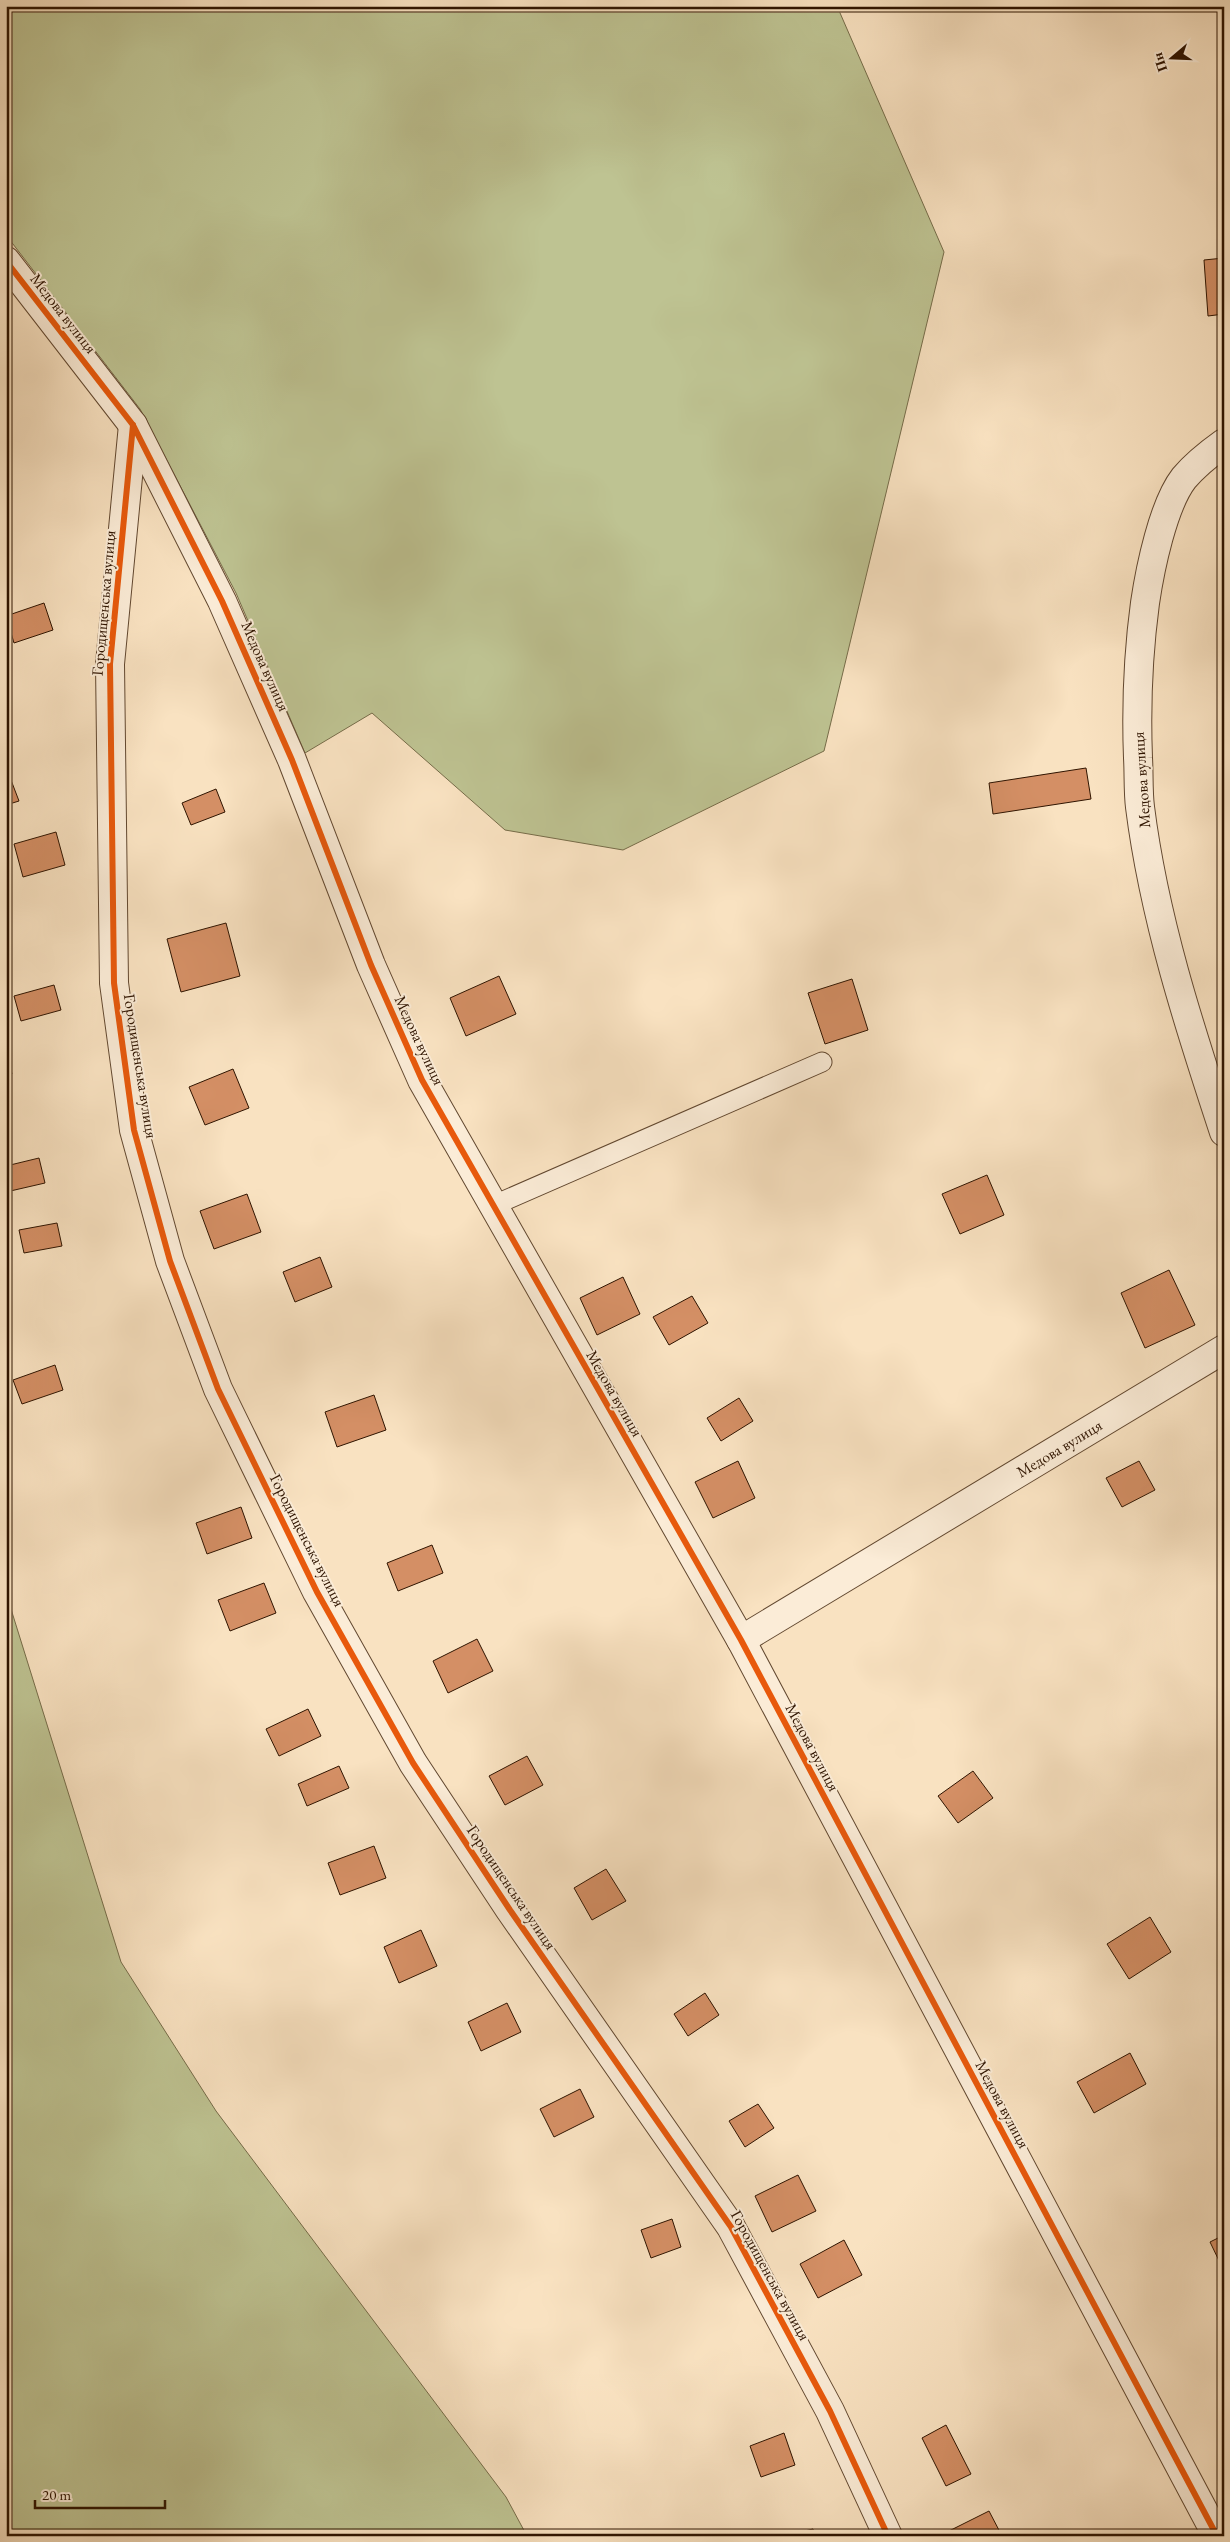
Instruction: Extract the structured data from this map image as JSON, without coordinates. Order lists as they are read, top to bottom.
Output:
{
  "streets": {
    "street": ["Медова вулиця", "Городищенська вулиця"]
  },
  "crossings": [
    ["Медова вулиця", "Городищенська вулиця"]
  ],
  "scale_bar": "20 m",
  "north": "left"
}
